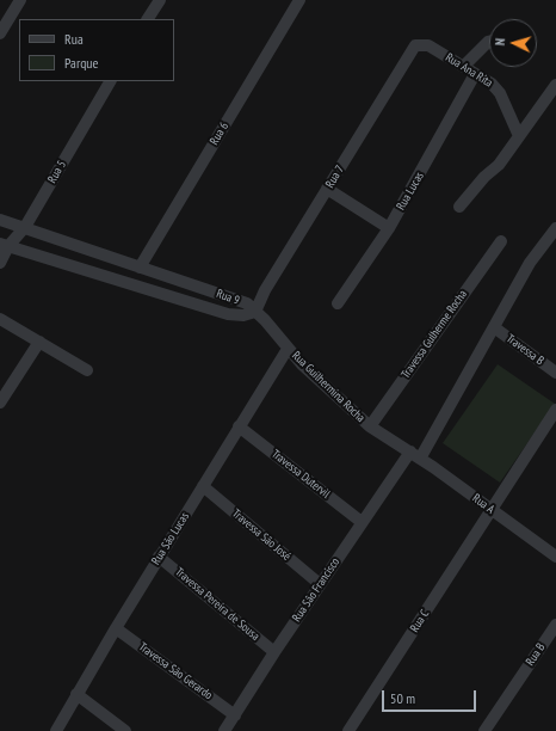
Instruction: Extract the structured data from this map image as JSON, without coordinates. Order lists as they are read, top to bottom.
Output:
{
  "streets": {
    "street": [
      "Rua Ana Rita",
      "Rua 6",
      "Rua 5",
      "Rua 7",
      "Rua Lucas",
      "Rua 9",
      "Travessa Gulherme Rocha",
      "Travessa B",
      "Rua Guilhermina Rocha",
      "Travessa Dutervil",
      "Rua A",
      "Travessa São José",
      "Rua São Lucas",
      "Rua São Francisco",
      "Travessa Pereira de Sousa",
      "Rua C",
      "Rua B",
      "Travessa São Gerardo"
    ]
  },
  "crossings": [
    ["Rua Ana Rita", "Rua 7"],
    ["Rua Ana Rita", "Rua Lucas"],
    ["Rua 6", "Rua 9"],
    ["Rua 5", "Rua 9"],
    ["Rua 7", "Rua 9"],
    ["Rua 7", "Rua Guilhermina Rocha"],
    ["Rua 9", "Rua Guilhermina Rocha"],
    ["Travessa Gulherme Rocha", "Rua Guilhermina Rocha"],
    ["Travessa B", "Rua São Francisco"],
    ["Rua Guilhermina Rocha", "Rua A"],
    ["Rua Guilhermina Rocha", "Rua São Lucas"],
    ["Rua Guilhermina Rocha", "Rua São Francisco"],
    ["Travessa Dutervil", "Rua São Lucas"],
    ["Travessa Dutervil", "Rua São Francisco"],
    ["Rua A", "Rua São Francisco"],
    ["Rua A", "Rua C"],
    ["Travessa São José", "Rua São Lucas"],
    ["Travessa São José", "Rua São Francisco"],
    ["Rua São Lucas", "Travessa Pereira de Sousa"],
    ["Rua São Lucas", "Travessa São Gerardo"],
    ["Rua São Francisco", "Travessa Pereira de Sousa"],
    ["Rua São Francisco", "Travessa São Gerardo"]
  ],
  "legend": ["Rua", "Parque"],
  "scale_bar": "50 m",
  "north": "left"
}
